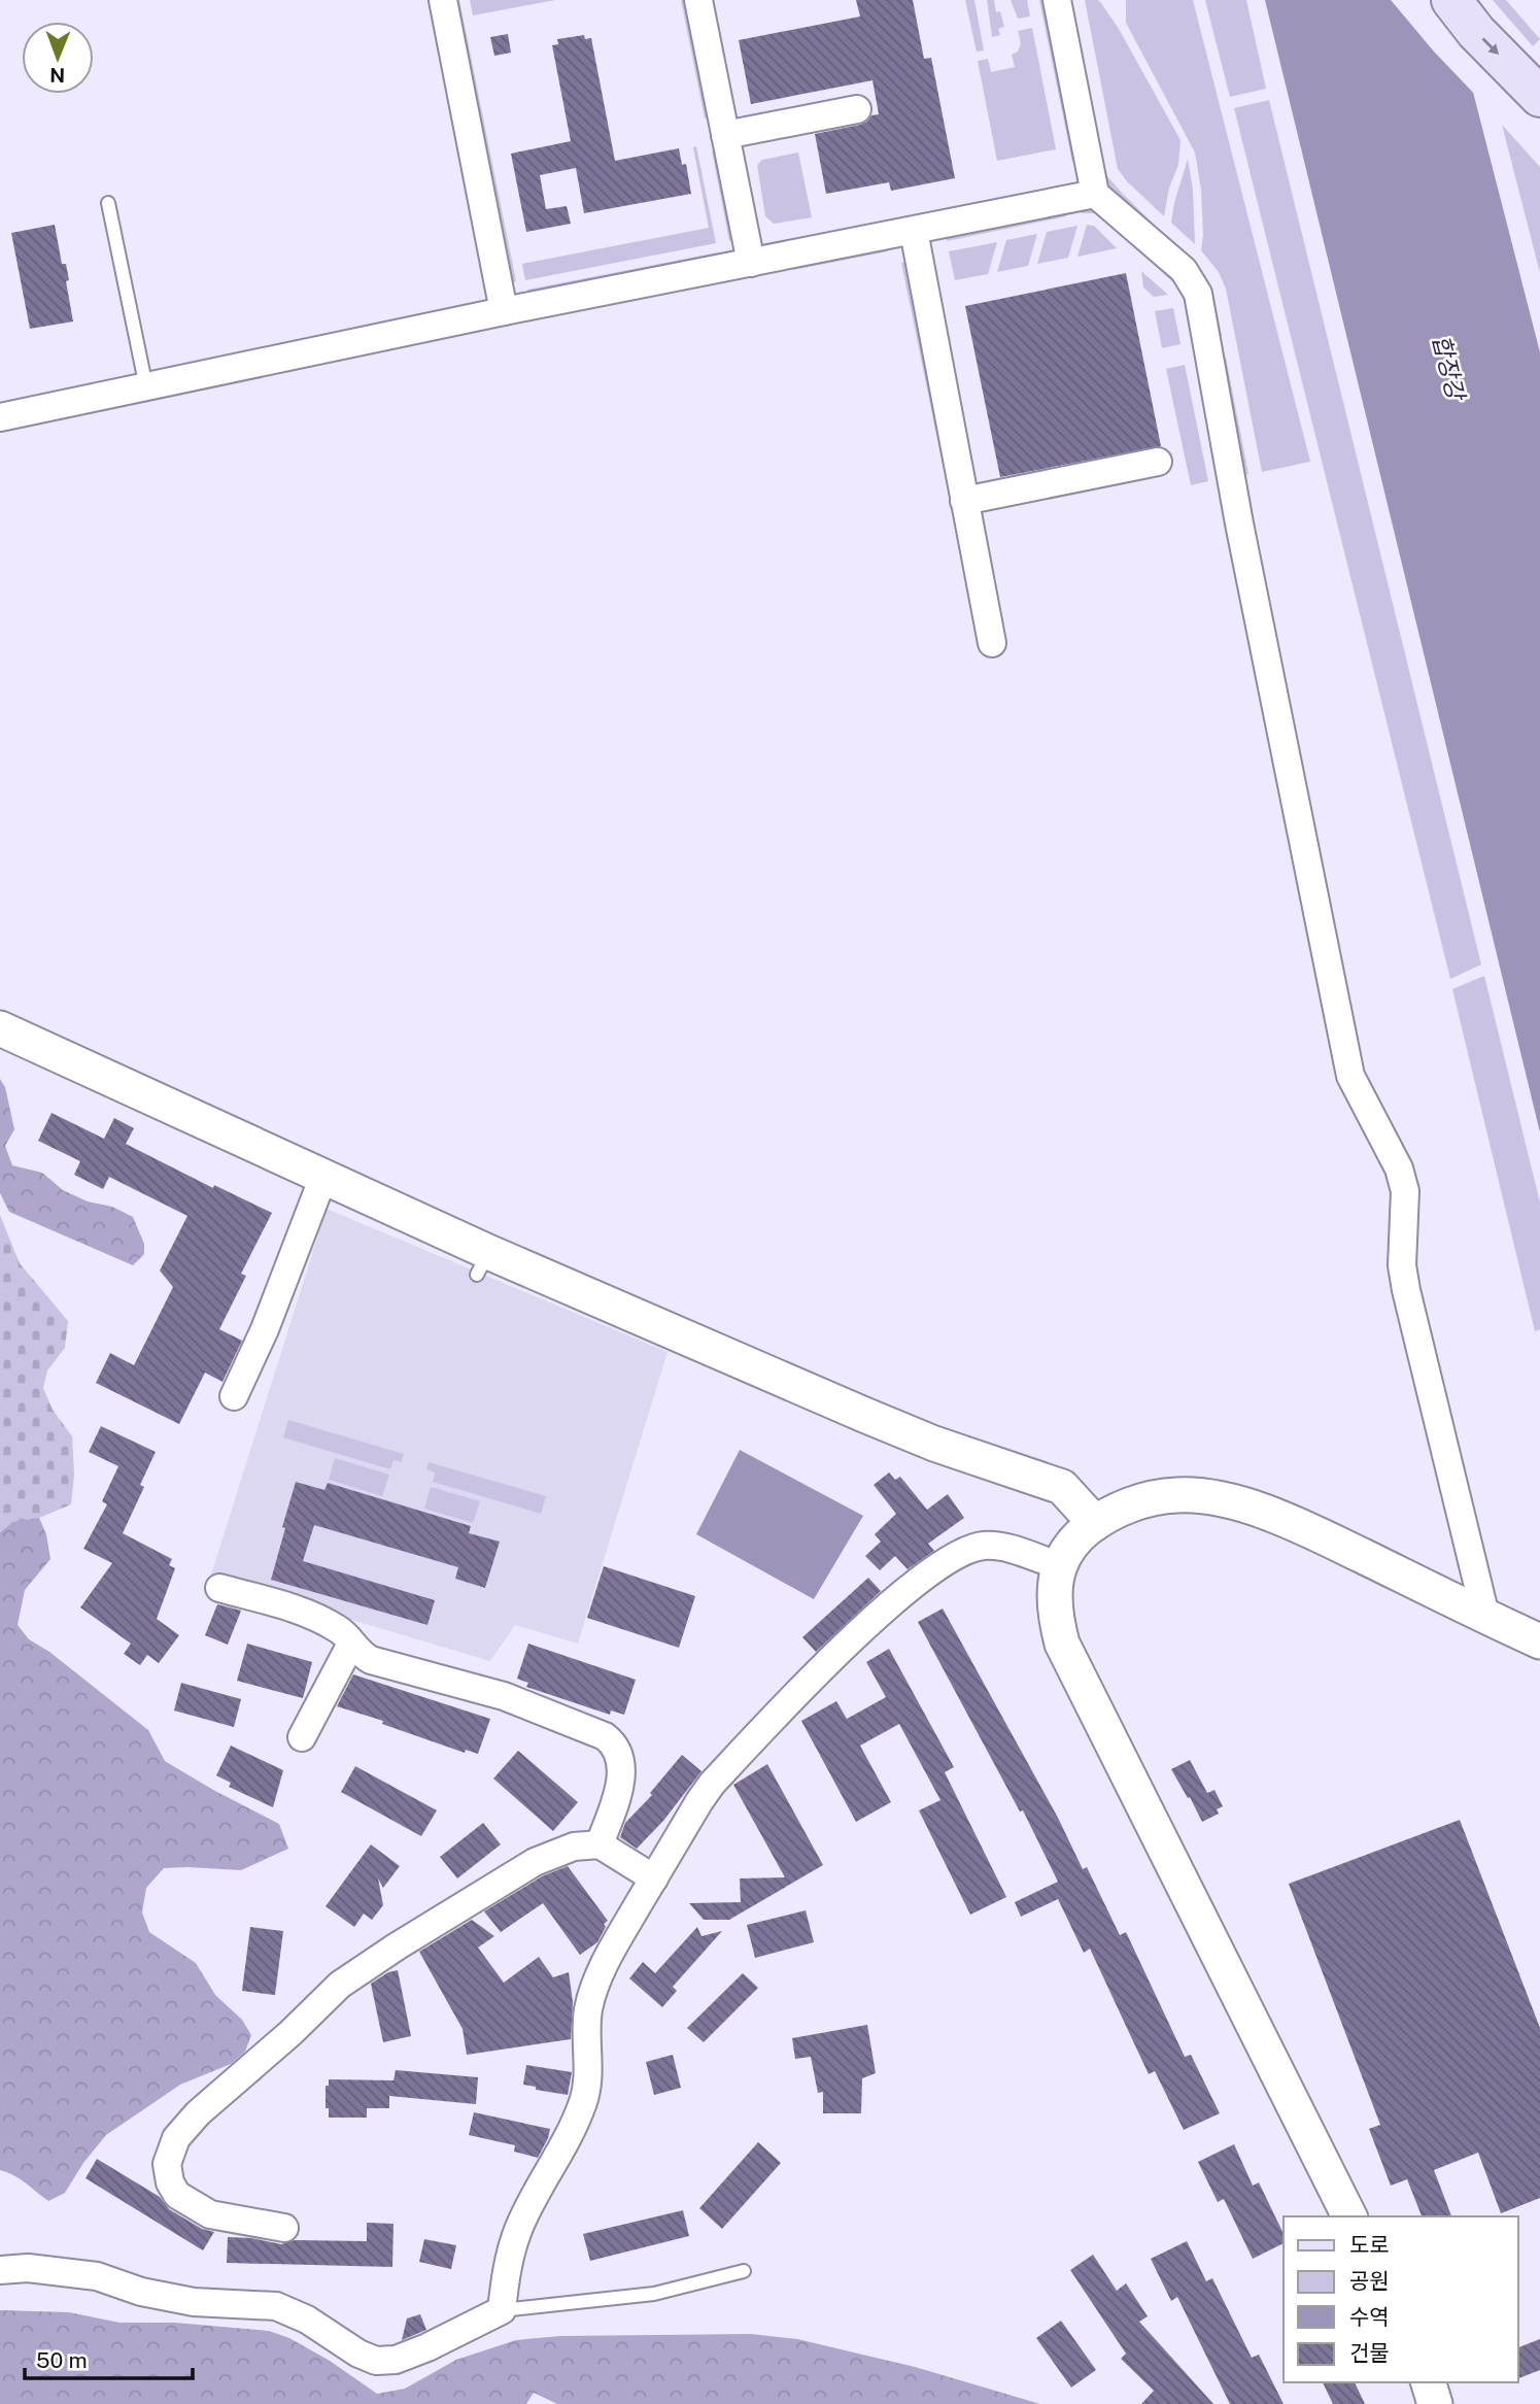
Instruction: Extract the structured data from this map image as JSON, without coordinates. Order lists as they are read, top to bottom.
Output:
{
  "water": ["합장강"],
  "legend": [
    "도로",
    "공원",
    "수역",
    "건물"
  ],
  "scale_bar": "50 m",
  "north": "bottom"
}
